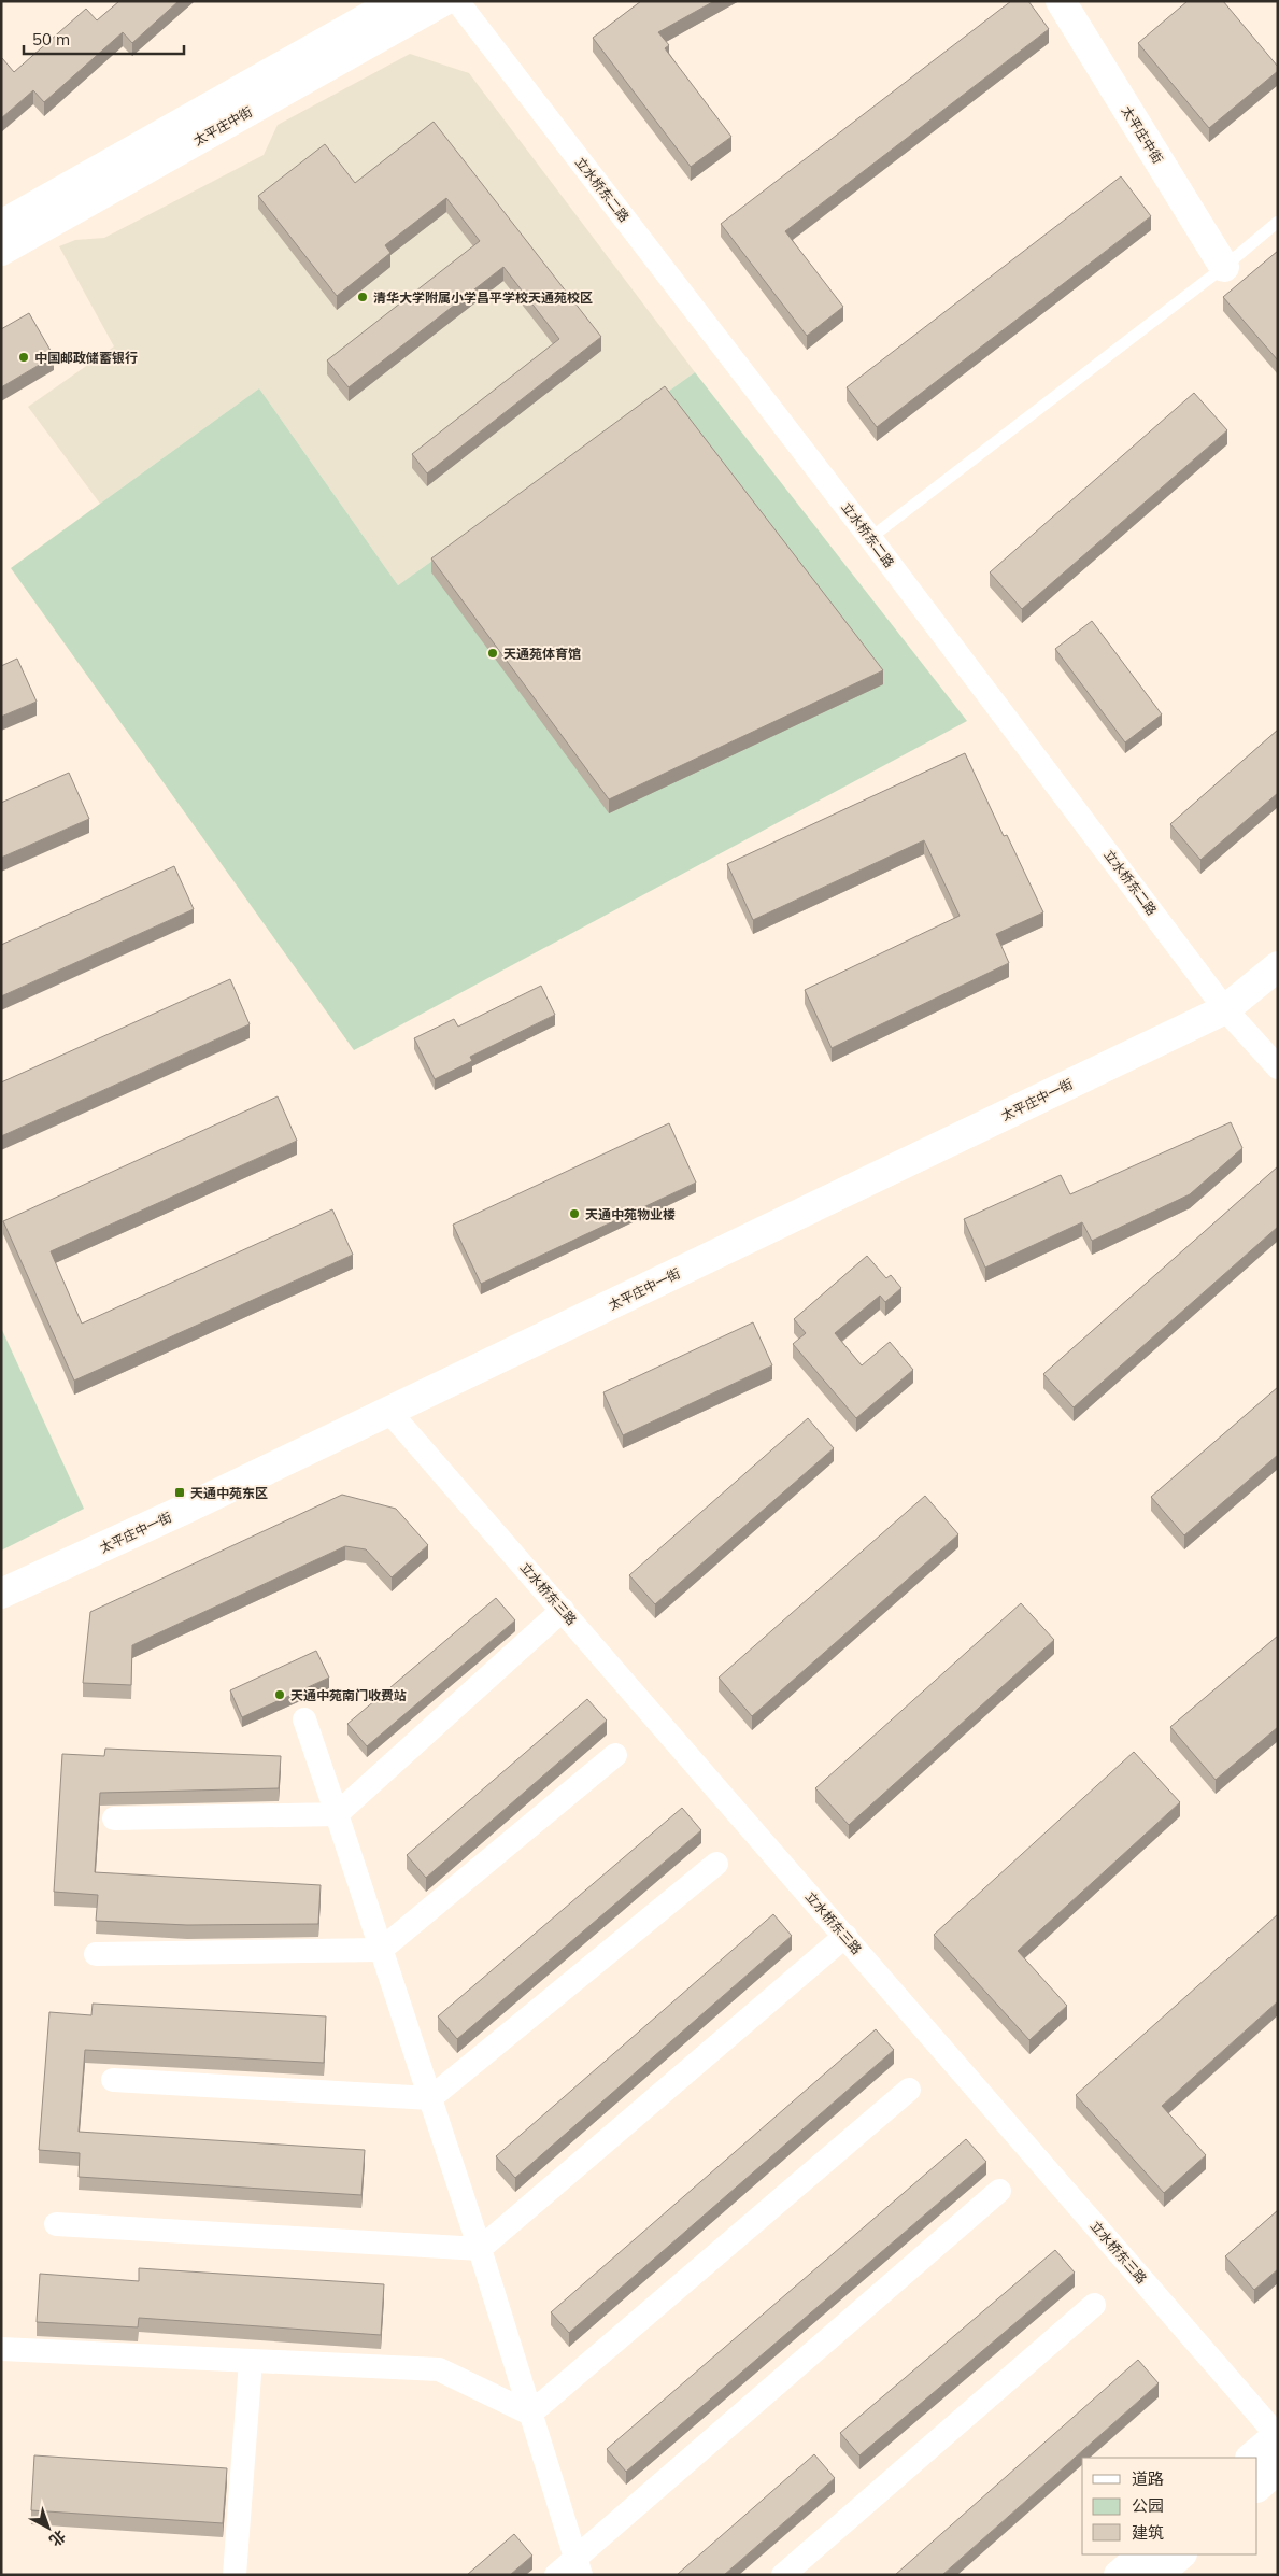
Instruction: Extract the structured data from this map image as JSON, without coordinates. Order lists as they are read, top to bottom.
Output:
{
  "streets": {
    "street": [
      "太平庄中街",
      "立水桥东二路",
      "太平庄中一街",
      "立水桥东三路"
    ]
  },
  "crossings": [
    ["立水桥东二路", "太平庄中一街"],
    ["太平庄中一街", "立水桥东三路"]
  ],
  "places": {
    "other": [
      "清华大学附属小学昌平学校天通苑校区",
      "中国邮政储蓄银行",
      "天通苑体育馆",
      "天通中苑物业楼",
      "天通中苑南门收费站"
    ],
    "transit": ["天通中苑东区"]
  },
  "legend": ["道路", "公园", "建筑"],
  "scale_bar": "50 m",
  "north": "bottom right"
}
